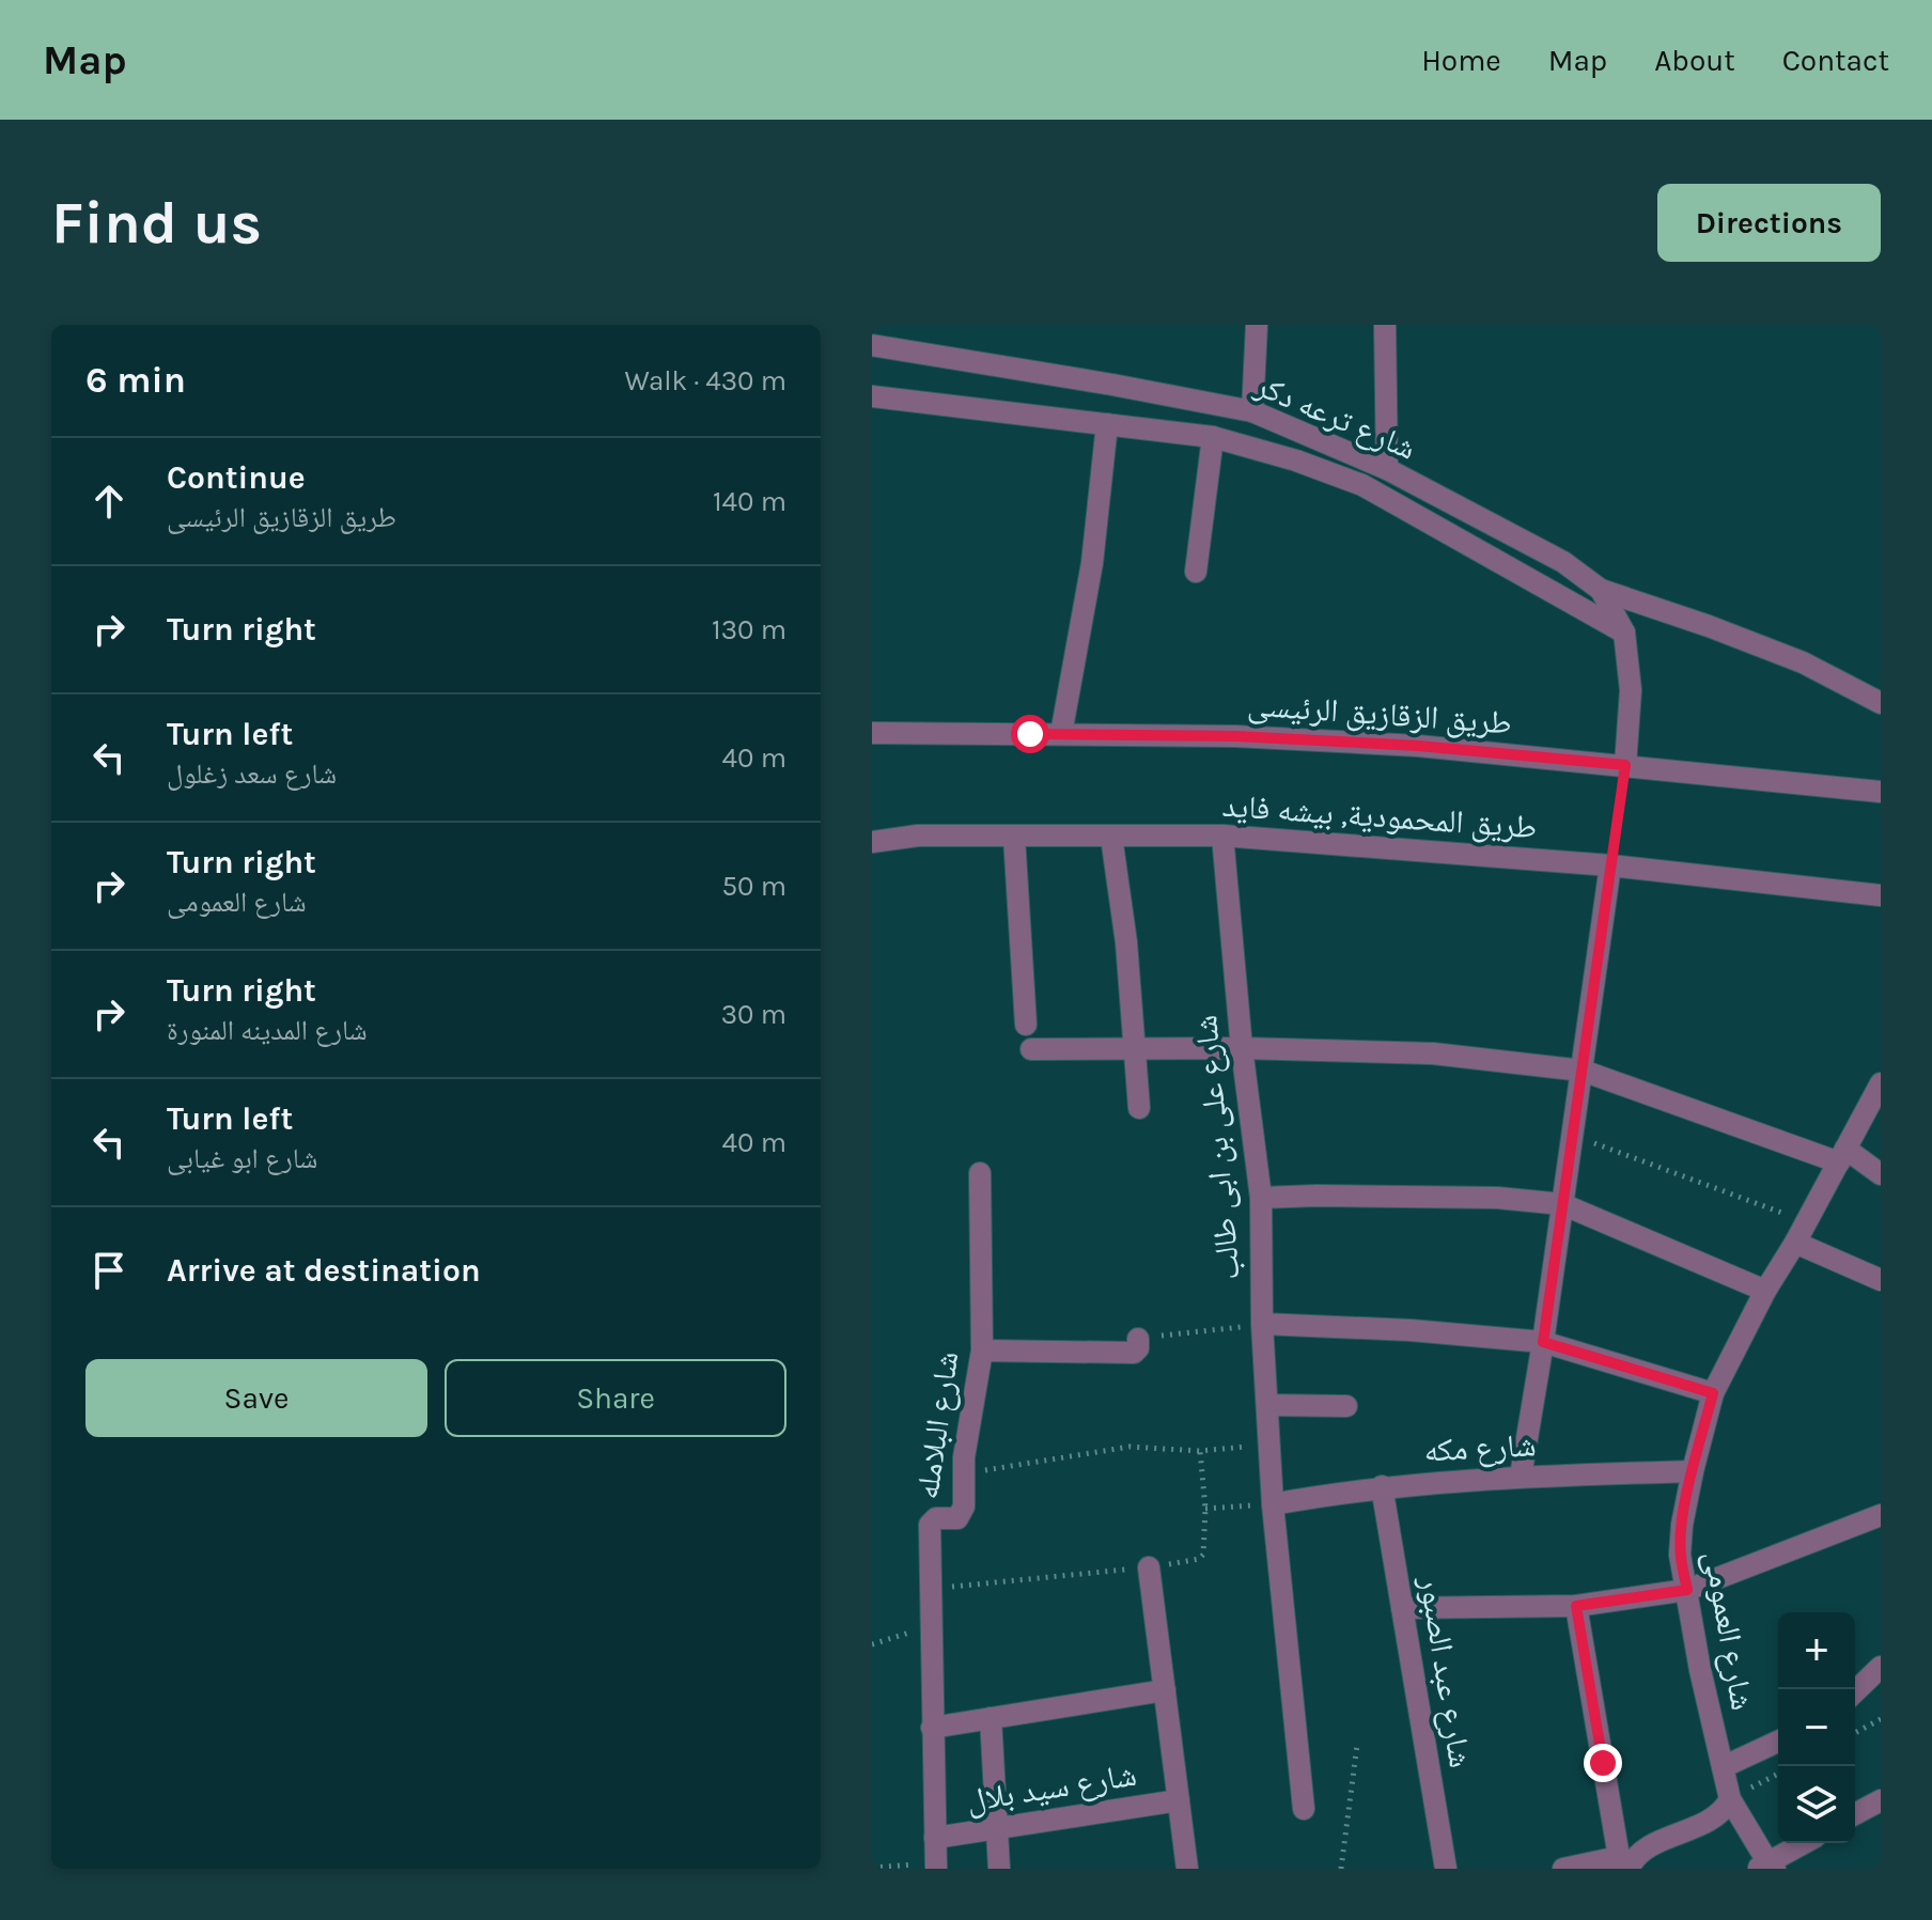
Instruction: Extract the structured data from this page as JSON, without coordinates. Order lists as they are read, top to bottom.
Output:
{
  "streets": {
    "street": [
      "شارع ترعه دكر",
      "طريق الزقازيق الرئيسى",
      "طريق المحمودية, بيشه فايد",
      "شارع على بن ابى طالب",
      "شارع البلامله",
      "شارع مكه",
      "شارع العمومى",
      "شارع عبد الصبور",
      "شارع سيد بلال"
    ]
  },
  "crossings": [
    ["شارع ترعه دكر", "طريق الزقازيق الرئيسى"],
    ["طريق المحمودية, بيشه فايد", "شارع على بن ابى طالب"],
    ["شارع على بن ابى طالب", "شارع مكه"],
    ["شارع البلامله", "شارع سيد بلال"],
    ["شارع مكه", "شارع العمومى"],
    ["شارع مكه", "شارع عبد الصبور"]
  ],
  "page": {
    "header": "Map",
    "nav": [
      "Home",
      "Map",
      "About",
      "Contact"
    ],
    "buttons": [
      "Directions",
      ["Save", "Share"]
    ],
    "title": "Find us",
    "heading": ["6 min", "Walk · 430 m"],
    "list": [
      ["Continue", "طريق الزقازيق الرئيسى", "140 m"],
      ["Turn right", "130 m"],
      ["Turn left", "شارع سعد زغلول", "40 m"],
      ["Turn right", "شارع العمومى", "50 m"],
      ["Turn right", "شارع المدينه المنورة", "30 m"],
      ["Turn left", "شارع ابو غيابى", "40 m"],
      "Arrive at destination"
    ],
    "map_buttons": ["+", "−"]
  }
}
